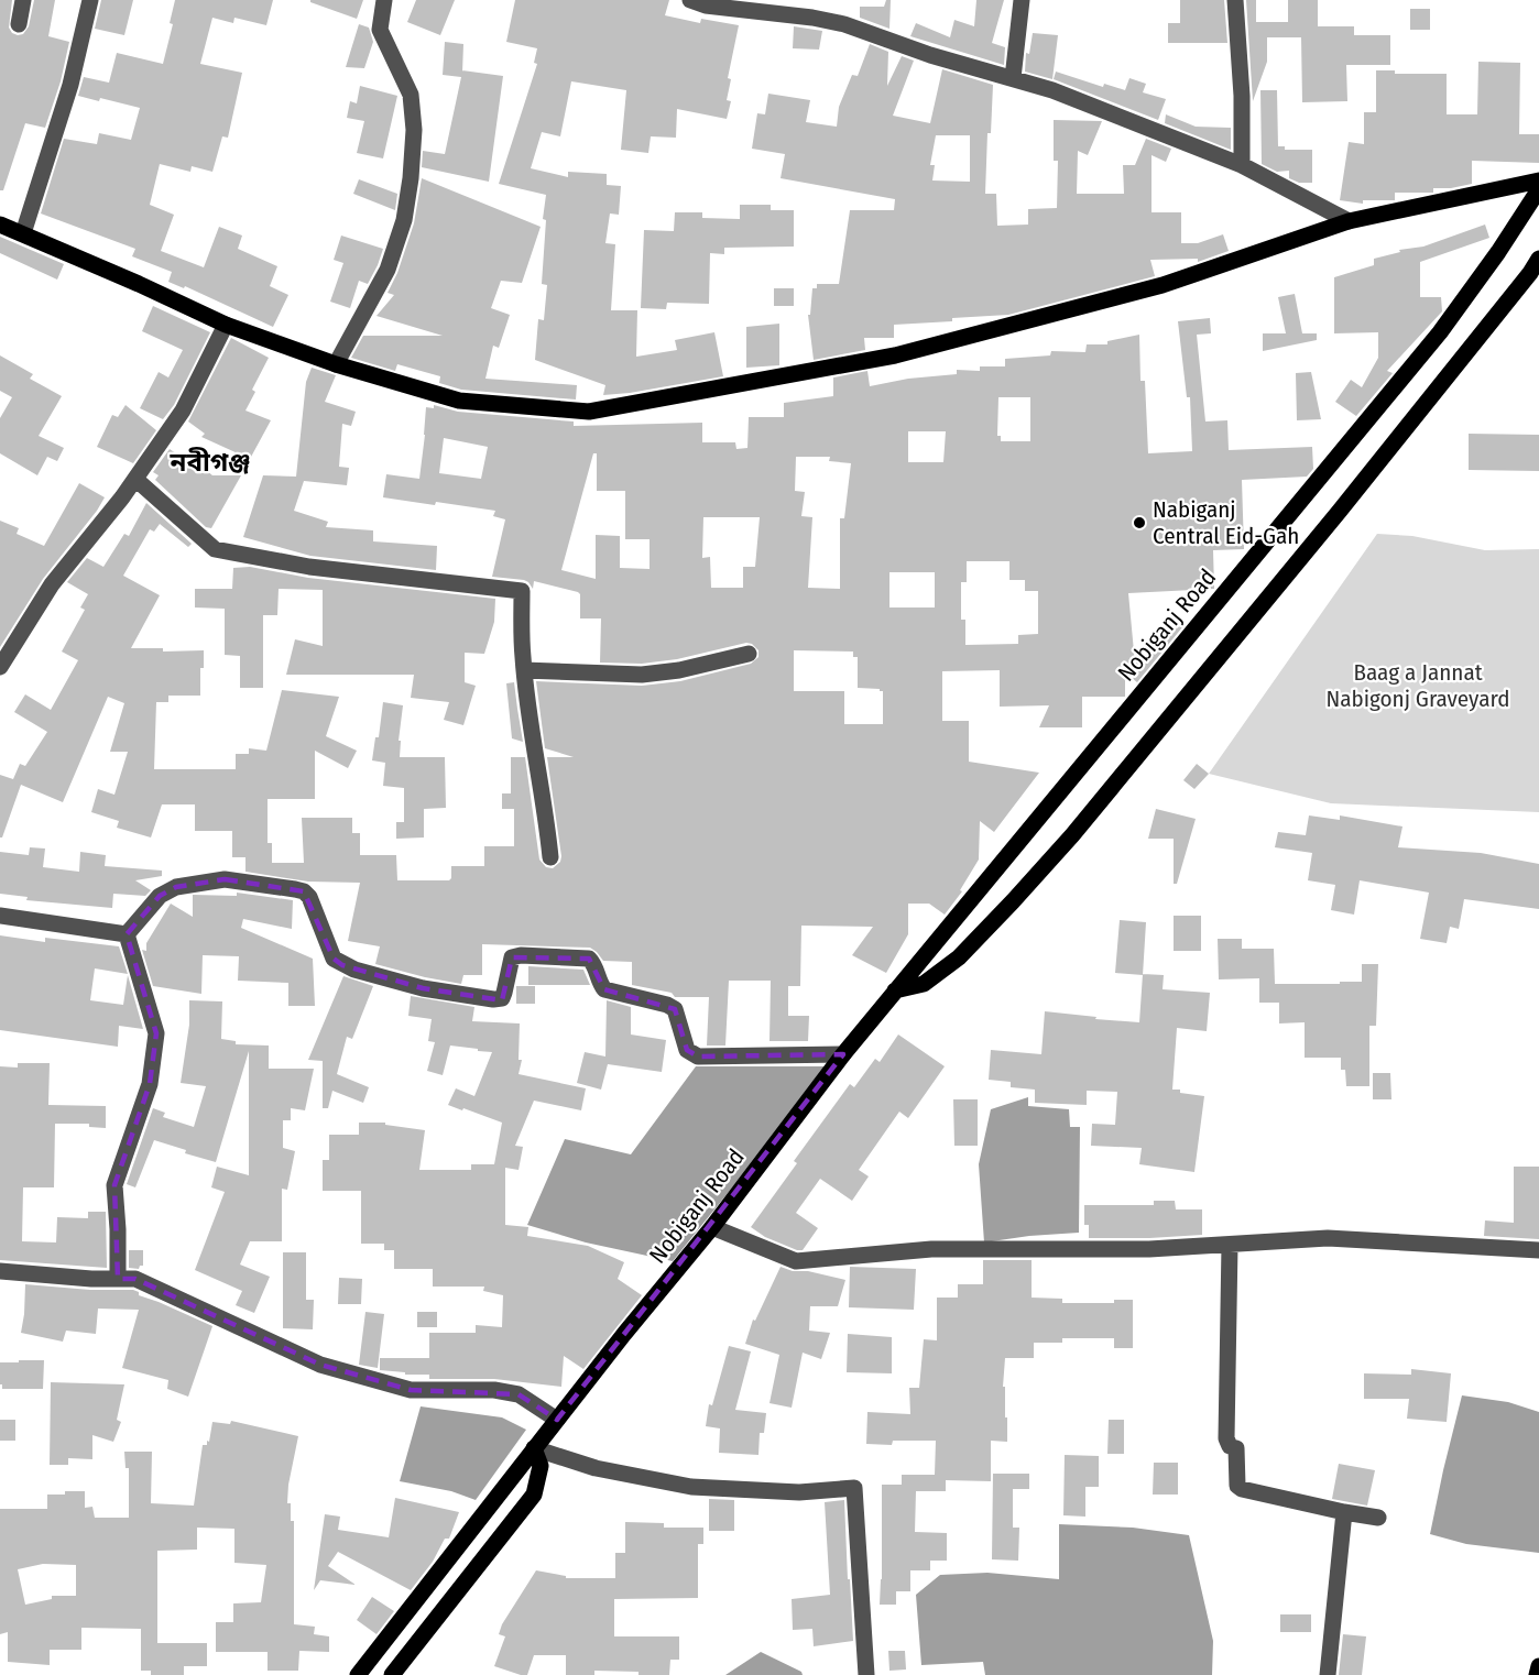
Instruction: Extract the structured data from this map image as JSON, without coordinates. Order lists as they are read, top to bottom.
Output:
{
  "streets": {
    "main road": ["Nobiganj Road"]
  },
  "districts": ["নবীগঞ্জ"],
  "parks": ["Baag a Jannat Nabigonj Graveyard"],
  "places": ["Nabiganj Central Eid-Gah"]
}
